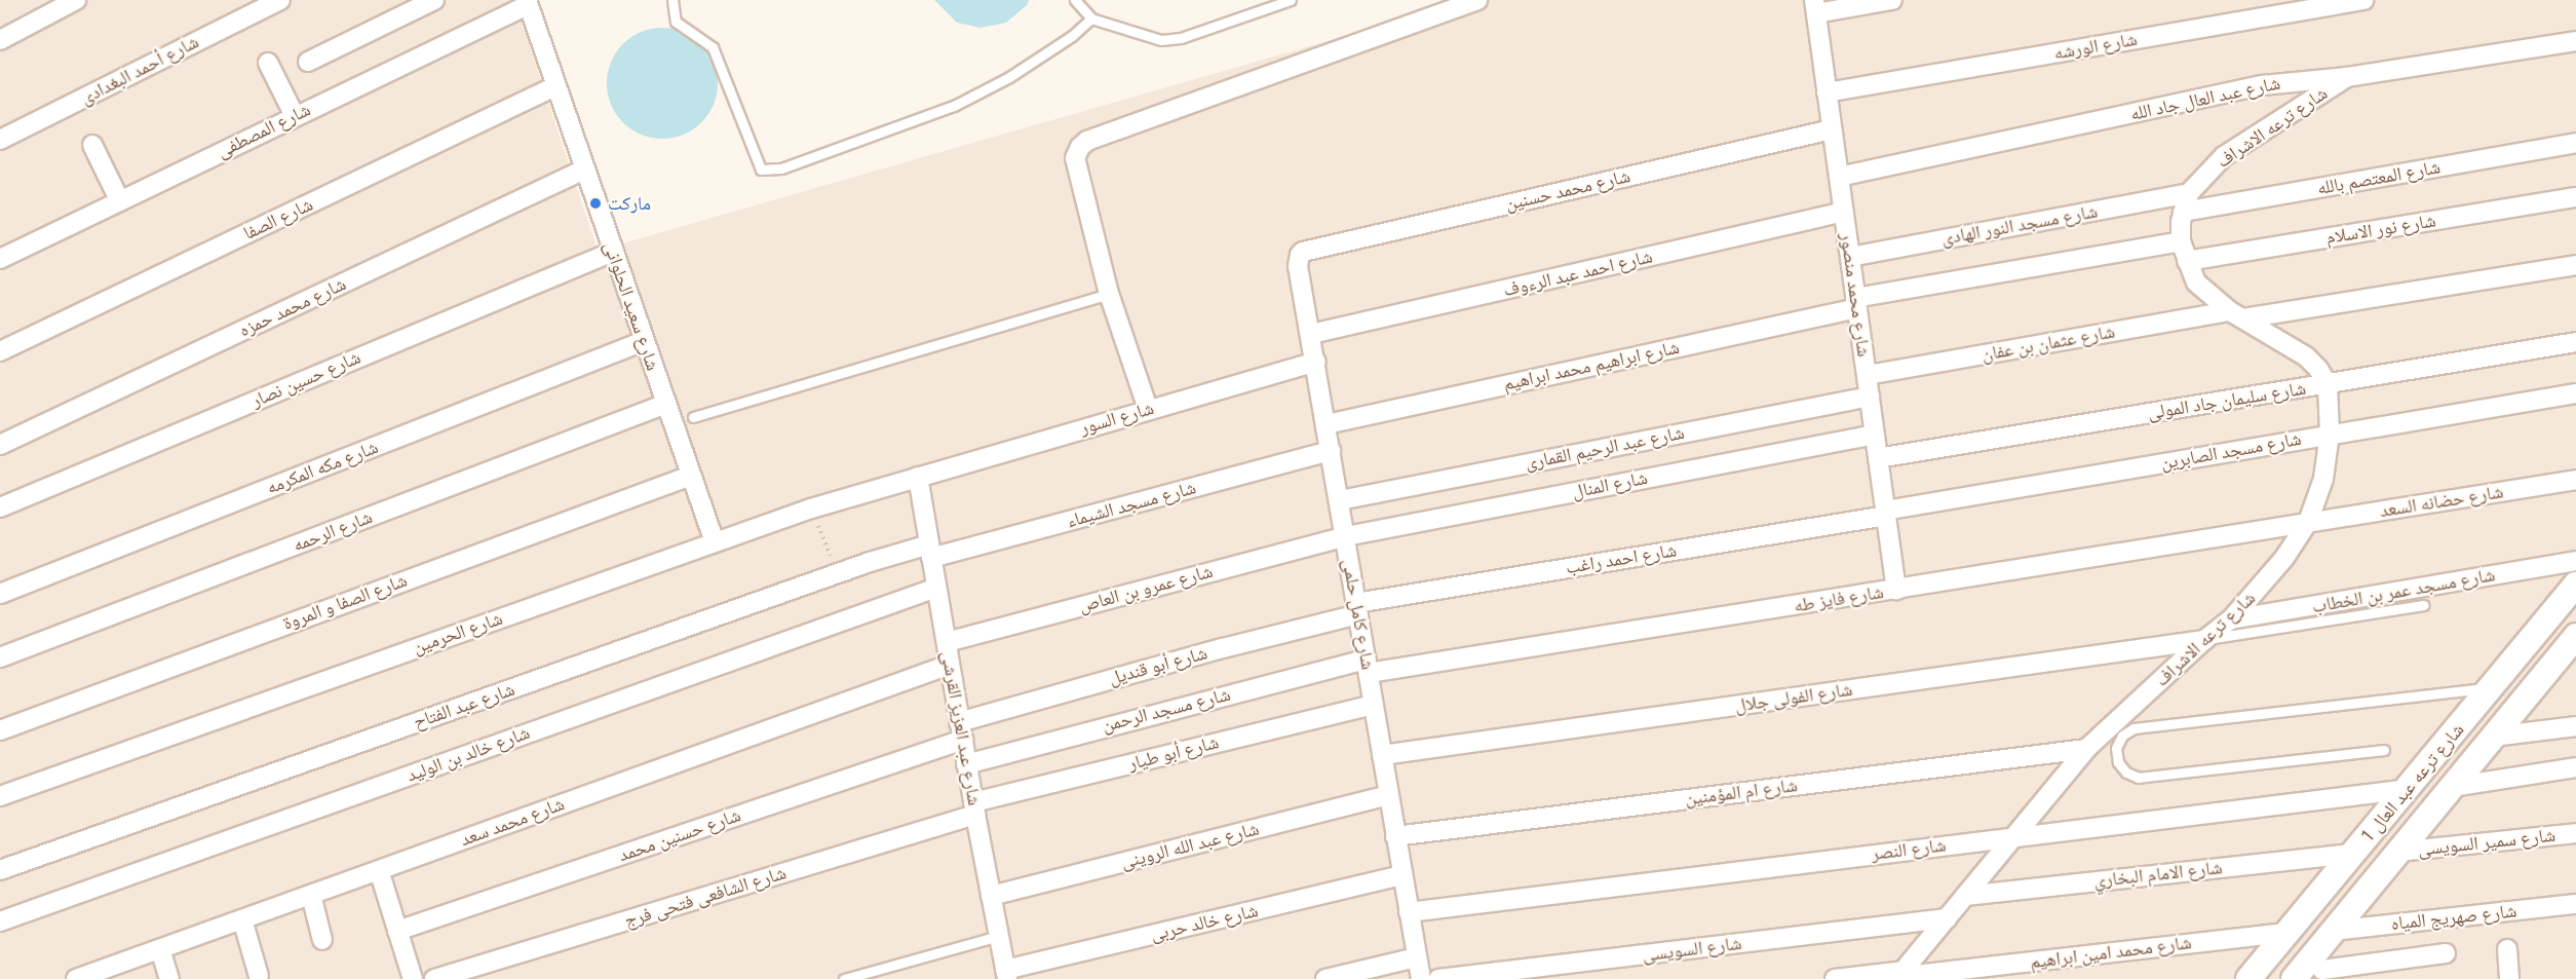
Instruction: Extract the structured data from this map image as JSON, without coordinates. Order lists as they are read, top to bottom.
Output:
{
  "streets": {
    "street": [
      "شارع الورشه",
      "شارع أحمد البغدادى",
      "شارع عبد العال جاد الله",
      "شارع ترعه الاشراف",
      "شارع المصطفى",
      "شارع المعتصم بالله",
      "شارع محمد حسنين",
      "شارع الصفا",
      "شارع مسجد النور الهادى",
      "شارع نور الاسلام",
      "شارع احمد عبد الرءوف",
      "شارع محمد منصور",
      "شارع سعيد الحلوانى",
      "شارع محمد حمزه",
      "شارع عثمان بن عفان",
      "شارع ابراهيم محمد ابراهيم",
      "شارع حسين نصار",
      "شارع سليمان جاد المولى",
      "شارع السور",
      "شارع عبد الرحيم القمارى",
      "شارع مسجد الصابرين",
      "شارع مكه المكرمه",
      "شارع المنال",
      "شارع حضانه السعد",
      "شارع مسجد الشيماء",
      "شارع الرحمه",
      "شارع احمد راغب",
      "شارع عمرو بن العاص",
      "شارع مسجد عمر بن الخطاب",
      "شارع فايز طه",
      "شارع الصفا و المروة",
      "شارع كامل حلمى",
      "شارع الحرمين",
      "شارع أبو قنديل",
      "شارع الفولى جلال",
      "شارع عبد الفتاح",
      "شارع مسجد الرحمن",
      "شارع عبد العزيز القرشى",
      "شارع أبو طيار",
      "شارع خالد بن الوليد",
      "شارع ترعه عبد العال 1",
      "شارع ام المؤمنين",
      "شارع محمد سعد",
      "شارع حسنين محمد",
      "شارع سمير السويسى",
      "شارع عبد الله الروينى",
      "شارع النصر",
      "شارع الامام البخاري",
      "شارع الشافعى فتحى فرج",
      "شارع صهريج المياه",
      "شارع خالد حربى",
      "شارع السويسى",
      "شارع محمد امين ابراهيم"
    ]
  },
  "crossings": [
    ["شارع الورشه", "شارع محمد منصور"],
    ["شارع عبد العال جاد الله", "شارع ترعه الاشراف"],
    ["شارع عبد العال جاد الله", "شارع محمد منصور"],
    ["شارع ترعه الاشراف", "شارع المعتصم بالله"],
    ["شارع ترعه الاشراف", "شارع مسجد النور الهادى"],
    ["شارع ترعه الاشراف", "شارع نور الاسلام"],
    ["شارع ترعه الاشراف", "شارع عثمان بن عفان"],
    ["شارع ترعه الاشراف", "شارع سليمان جاد المولى"],
    ["شارع ترعه الاشراف", "شارع مسجد الصابرين"],
    ["شارع ترعه الاشراف", "شارع حضانه السعد"],
    ["شارع ترعه الاشراف", "شارع مسجد عمر بن الخطاب"],
    ["شارع ترعه الاشراف", "شارع فايز طه"],
    ["شارع ترعه الاشراف", "شارع الفولى جلال"],
    ["شارع ترعه الاشراف", "شارع ام المؤمنين"],
    ["شارع ترعه الاشراف", "شارع النصر"],
    ["شارع ترعه الاشراف", "شارع الامام البخاري"],
    ["شارع ترعه الاشراف", "شارع السويسى"],
    ["شارع ترعه الاشراف", "شارع محمد امين ابراهيم"],
    ["شارع المصطفى", "شارع سعيد الحلوانى"],
    ["شارع محمد حسنين", "شارع محمد منصور"],
    ["شارع محمد حسنين", "شارع كامل حلمى"],
    ["شارع الصفا", "شارع سعيد الحلوانى"],
    ["شارع مسجد النور الهادى", "شارع محمد منصور"],
    ["شارع احمد عبد الرءوف", "شارع محمد منصور"],
    ["شارع احمد عبد الرءوف", "شارع كامل حلمى"],
    ["شارع محمد منصور", "شارع عثمان بن عفان"],
    ["شارع محمد منصور", "شارع ابراهيم محمد ابراهيم"],
    ["شارع محمد منصور", "شارع سليمان جاد المولى"],
    ["شارع محمد منصور", "شارع عبد الرحيم القمارى"],
    ["شارع محمد منصور", "شارع مسجد الصابرين"],
    ["شارع محمد منصور", "شارع المنال"],
    ["شارع محمد منصور", "شارع احمد راغب"],
    ["شارع محمد منصور", "شارع فايز طه"],
    ["شارع سعيد الحلوانى", "شارع محمد حمزه"],
    ["شارع سعيد الحلوانى", "شارع حسين نصار"],
    ["شارع سعيد الحلوانى", "شارع مكه المكرمه"],
    ["شارع سعيد الحلوانى", "شارع الرحمه"],
    ["شارع سعيد الحلوانى", "شارع الصفا و المروة"],
    ["شارع سعيد الحلوانى", "شارع الحرمين"],
    ["شارع ابراهيم محمد ابراهيم", "شارع كامل حلمى"],
    ["شارع السور", "شارع كامل حلمى"],
    ["شارع السور", "شارع الحرمين"],
    ["شارع السور", "شارع عبد العزيز القرشى"],
    ["شارع عبد الرحيم القمارى", "شارع كامل حلمى"],
    ["شارع مسجد الصابرين", "شارع احمد راغب"],
    ["شارع المنال", "شارع عمرو بن العاص"],
    ["شارع المنال", "شارع كامل حلمى"],
    ["شارع حضانه السعد", "شارع فايز طه"],
    ["شارع مسجد الشيماء", "شارع كامل حلمى"],
    ["شارع مسجد الشيماء", "شارع عبد الفتاح"],
    ["شارع مسجد الشيماء", "شارع عبد العزيز القرشى"],
    ["شارع احمد راغب", "شارع كامل حلمى"],
    ["شارع احمد راغب", "شارع أبو قنديل"],
    ["شارع عمرو بن العاص", "شارع كامل حلمى"],
    ["شارع عمرو بن العاص", "شارع عبد العزيز القرشى"],
    ["شارع فايز طه", "شارع كامل حلمى"],
    ["شارع فايز طه", "شارع مسجد الرحمن"],
    ["شارع كامل حلمى", "شارع أبو قنديل"],
    ["شارع كامل حلمى", "شارع الفولى جلال"],
    ["شارع كامل حلمى", "شارع مسجد الرحمن"],
    ["شارع كامل حلمى", "شارع أبو طيار"],
    ["شارع كامل حلمى", "شارع ام المؤمنين"],
    ["شارع كامل حلمى", "شارع عبد الله الروينى"],
    ["شارع كامل حلمى", "شارع النصر"],
    ["شارع كامل حلمى", "شارع خالد حربى"],
    ["شارع الحرمين", "شارع عبد العزيز القرشى"],
    ["شارع أبو قنديل", "شارع عبد العزيز القرشى"],
    ["شارع أبو قنديل", "شارع حسنين محمد"],
    ["شارع عبد الفتاح", "شارع عبد العزيز القرشى"],
    ["شارع مسجد الرحمن", "شارع عبد العزيز القرشى"],
    ["شارع عبد العزيز القرشى", "شارع أبو طيار"],
    ["شارع عبد العزيز القرشى", "شارع خالد بن الوليد"],
    ["شارع عبد العزيز القرشى", "شارع محمد سعد"],
    ["شارع عبد العزيز القرشى", "شارع حسنين محمد"],
    ["شارع عبد العزيز القرشى", "شارع عبد الله الروينى"],
    ["شارع عبد العزيز القرشى", "شارع الشافعى فتحى فرج"],
    ["شارع عبد العزيز القرشى", "شارع خالد حربى"],
    ["شارع أبو طيار", "شارع الشافعى فتحى فرج"],
    ["شارع ترعه عبد العال 1", "شارع سمير السويسى"],
    ["شارع ترعه عبد العال 1", "شارع النصر"],
    ["شارع ترعه عبد العال 1", "شارع الامام البخاري"],
    ["شارع ترعه عبد العال 1", "شارع صهريج المياه"],
    ["شارع ترعه عبد العال 1", "شارع محمد امين ابراهيم"]
  ],
  "places": ["ماركت"]
}
